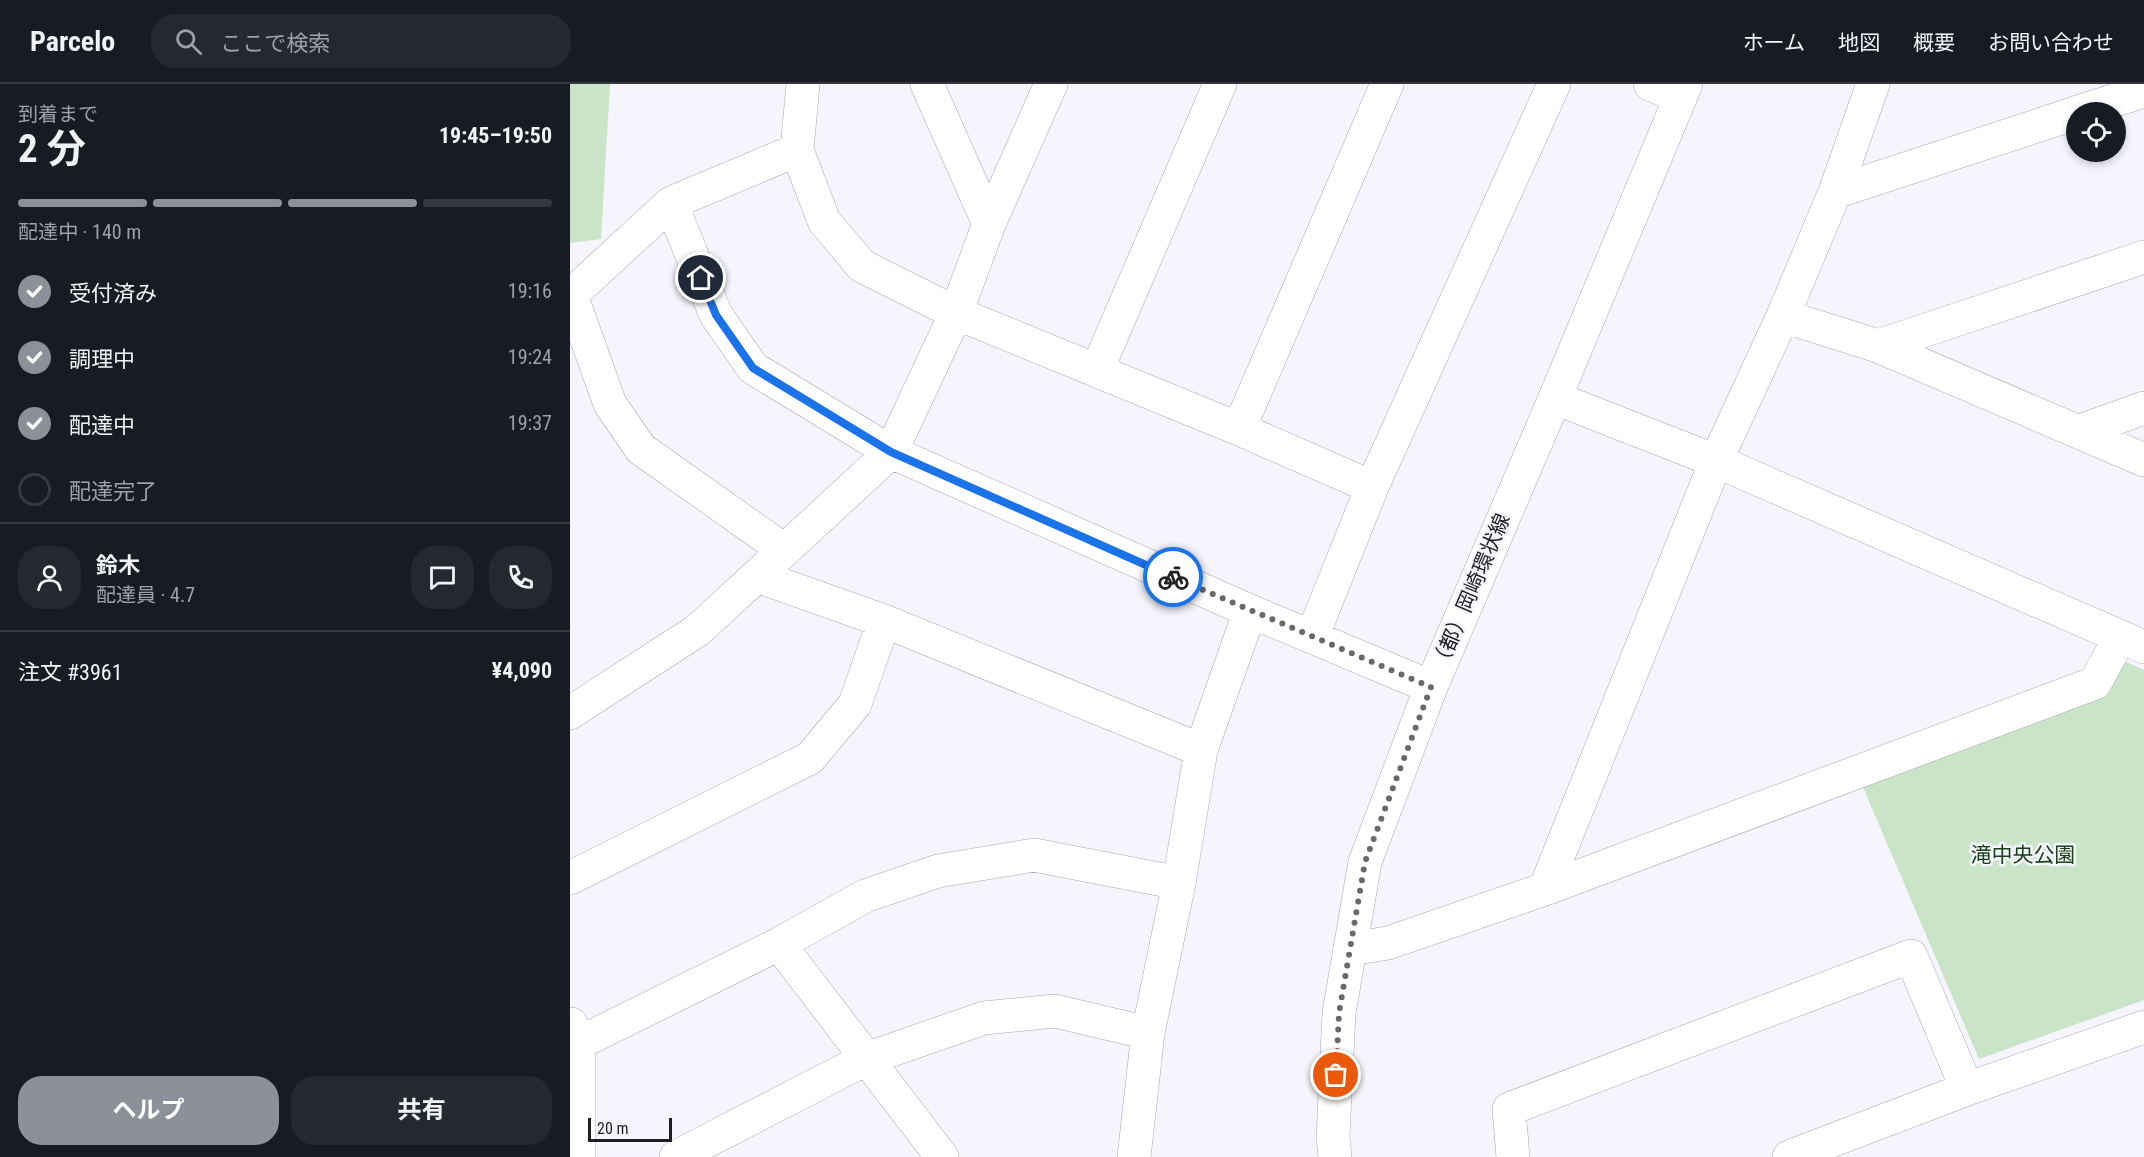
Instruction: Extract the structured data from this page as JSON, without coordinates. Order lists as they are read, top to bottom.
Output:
{
  "streets": {
    "street": ["（都）岡崎環状線"]
  },
  "parks": ["滝中央公園"],
  "scale_bar": "20 m",
  "page": {
    "header": "Parcelo",
    "search": "ここで検索",
    "nav": [
      "ホーム",
      "地図",
      "概要",
      "お問い合わせ"
    ],
    "heading": ["2 分", "到着まで", "19:45–19:50"],
    "panel": [
      "鈴木",
      "配達員 · 4.7",
      "注文 #3961",
      "¥4,090"
    ],
    "bar": "配達中 · 140 m",
    "list": [
      ["受付済み", "19:16"],
      ["調理中", "19:24"],
      ["配達中", "19:37"],
      "配達完了"
    ],
    "buttons": ["ヘルプ", "共有"],
    "scale": "20 m"
  }
}
